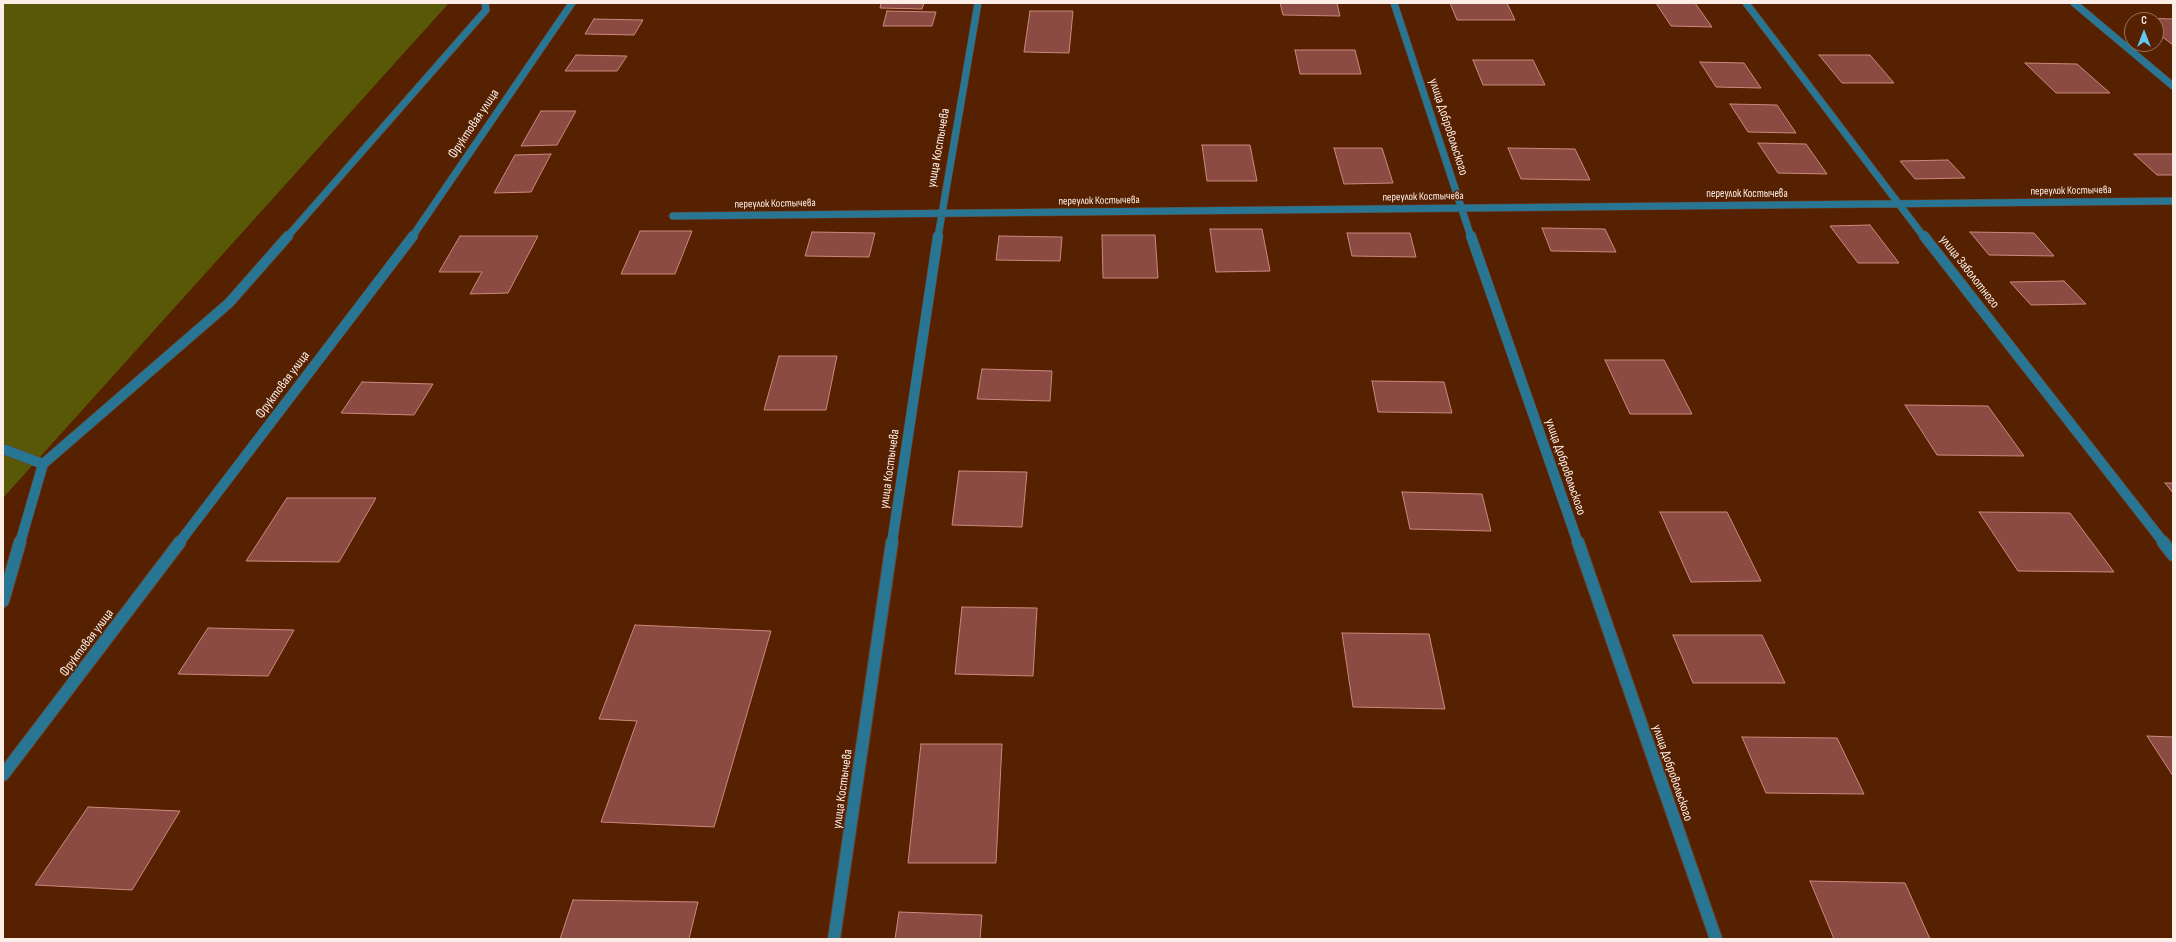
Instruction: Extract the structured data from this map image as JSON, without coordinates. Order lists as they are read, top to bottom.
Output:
{
  "streets": {
    "street": [
      "Фруктовая улица",
      "улица Добровольского",
      "улица Костычева",
      "переулок Костычева",
      "улица Заболотного"
    ]
  },
  "crossings": [
    ["улица Добровольского", "переулок Костычева"],
    ["улица Костычева", "переулок Костычева"],
    ["переулок Костычева", "улица Заболотного"]
  ],
  "north": "top"
}
